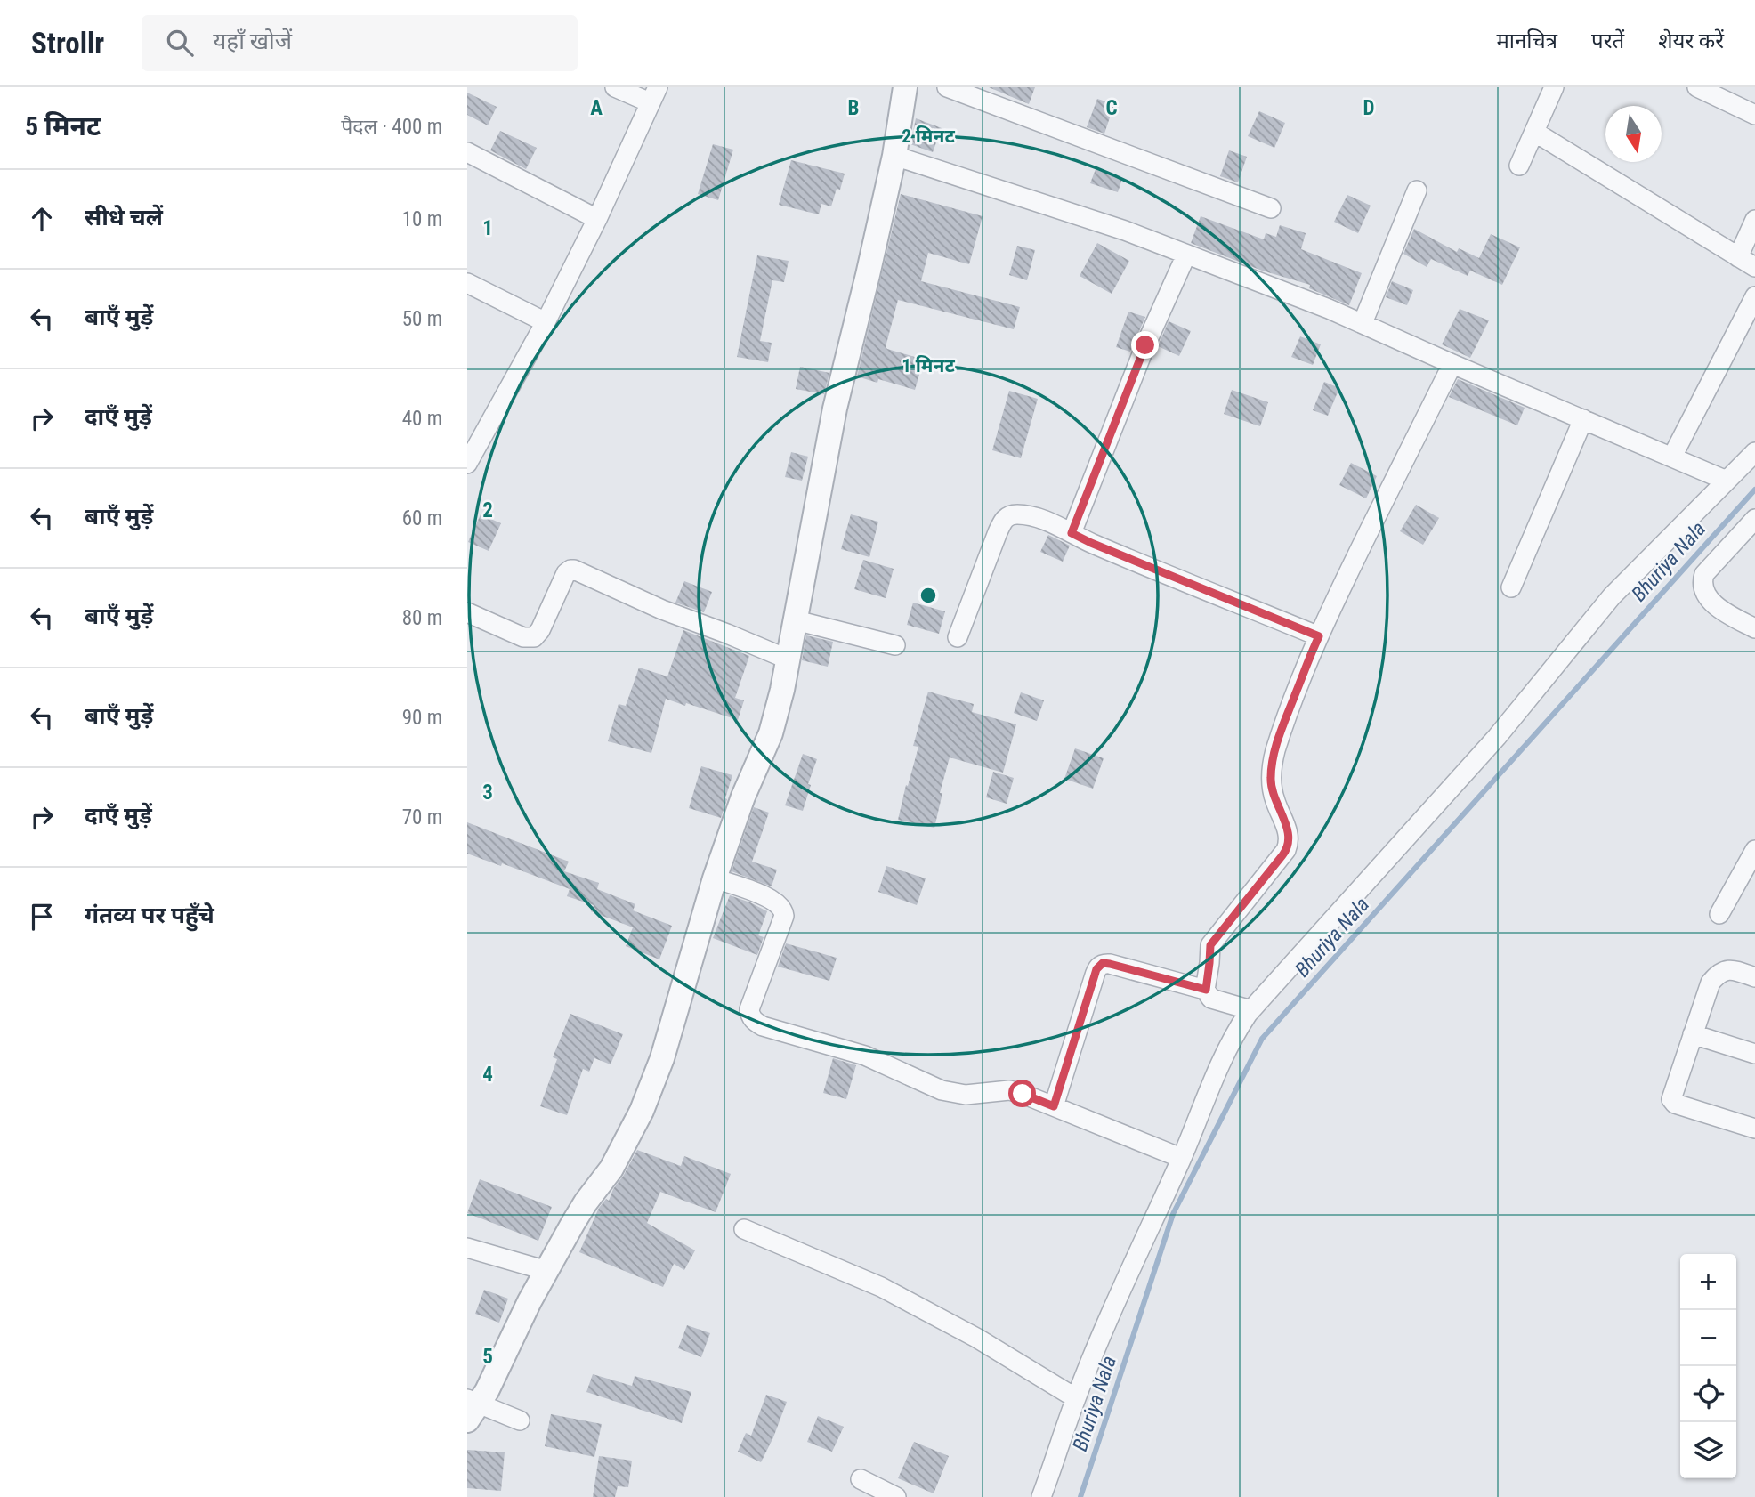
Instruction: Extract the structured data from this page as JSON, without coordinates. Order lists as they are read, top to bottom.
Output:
{
  "water": ["Bhuriya Nala"],
  "north": "bottom",
  "page": {
    "header": "Strollr",
    "search": "यहाँ खोजें",
    "nav": ["मानचित्र", "परतें", "शेयर करें"],
    "heading": ["5 मिनट", "पैदल · 400 m"],
    "list": [
      ["सीधे चलें", "10 m"],
      ["बाएँ मुड़ें", "50 m"],
      ["दाएँ मुड़ें", "40 m"],
      ["बाएँ मुड़ें", "60 m"],
      ["बाएँ मुड़ें", "80 m"],
      ["बाएँ मुड़ें", "90 m"],
      ["दाएँ मुड़ें", "70 m"],
      "गंतव्य पर पहुँचे"
    ],
    "map_buttons": ["+", "−"]
  },
  "grid": {
    "columns": [
      "A",
      "B",
      "C",
      "D"
    ],
    "rows": [
      "1",
      "2",
      "3",
      "4",
      "5"
    ]
  },
  "rings": ["2 मिनट", "1 मिनट"]
}
